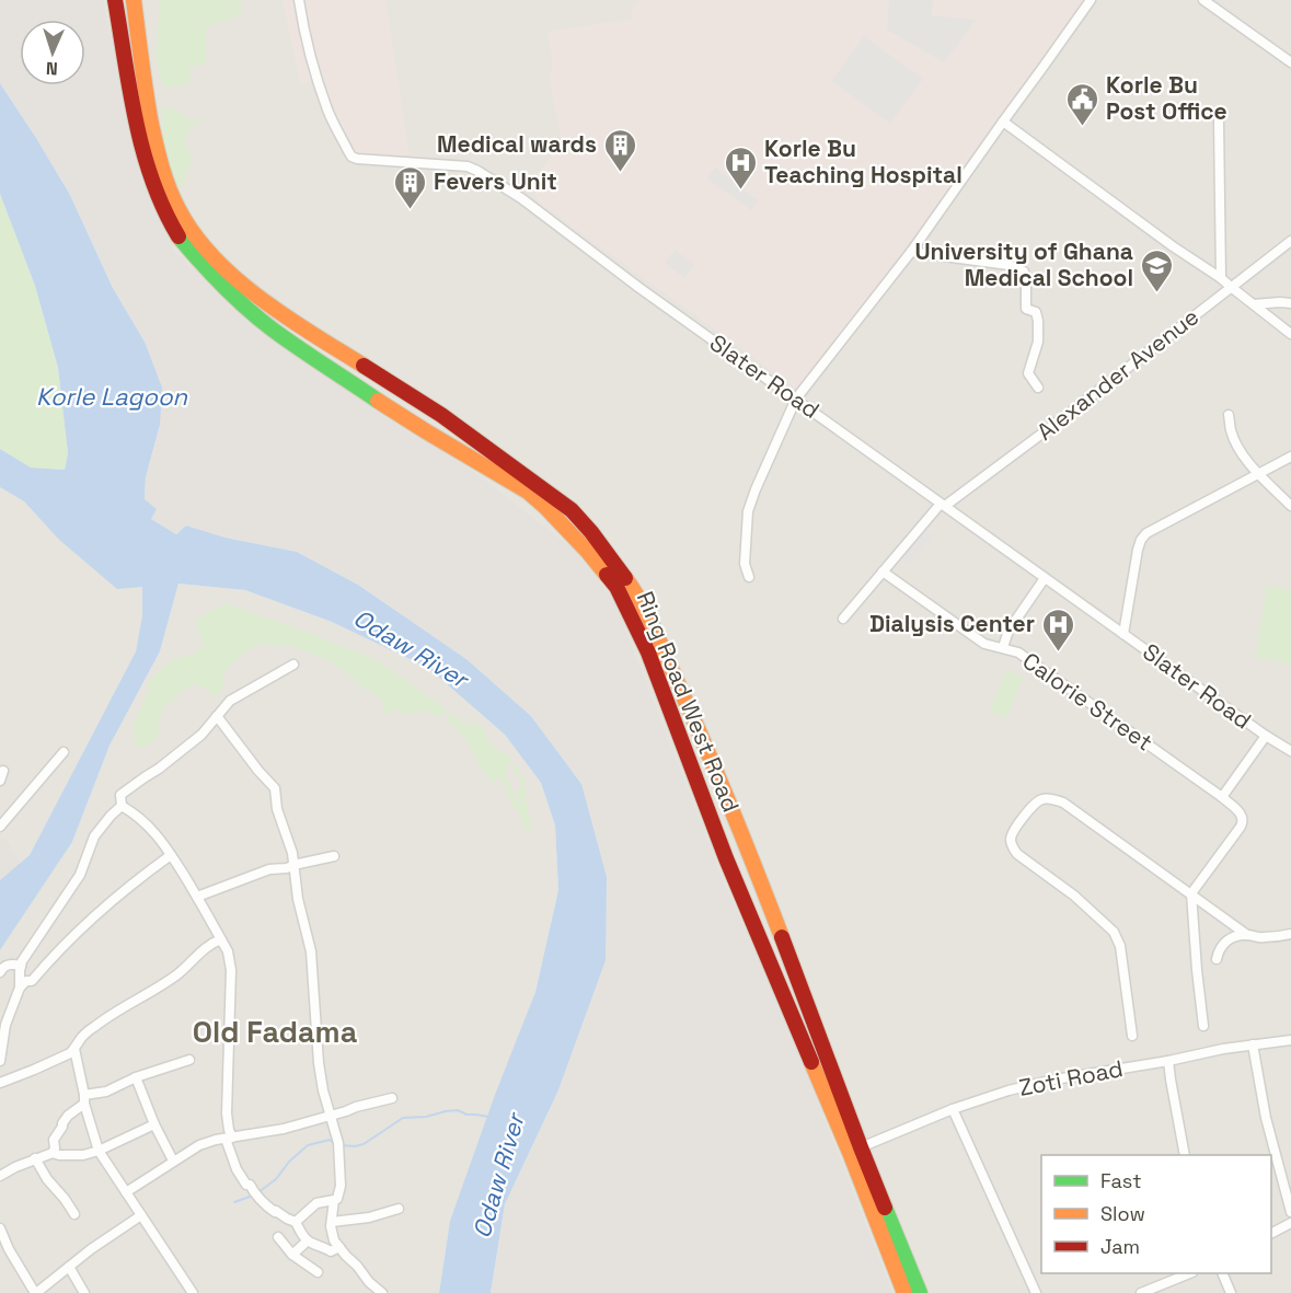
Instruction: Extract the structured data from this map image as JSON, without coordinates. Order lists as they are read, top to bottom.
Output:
{
  "streets": {
    "main road": ["Ring Road West Road"],
    "street": [
      "Alexander Avenue",
      "Slater Road",
      "Calorie Street",
      "Zoti Road"
    ]
  },
  "crossings": [
    ["Alexander Avenue", "Slater Road"],
    ["Alexander Avenue", "Calorie Street"],
    ["Ring Road West Road", "Zoti Road"]
  ],
  "districts": ["Old Fadama"],
  "water": ["Korle Lagoon", "Odaw River"],
  "places": {
    "public building": ["Korle Bu Post Office"],
    "building": ["Medical wards", "Fevers Unit"],
    "hospital": ["Korle Bu Teaching Hospital", "Dialysis Center"],
    "school or university": ["University of Ghana Medical School"]
  },
  "legend": ["Fast", "Slow", "Jam"],
  "north": "bottom"
}
